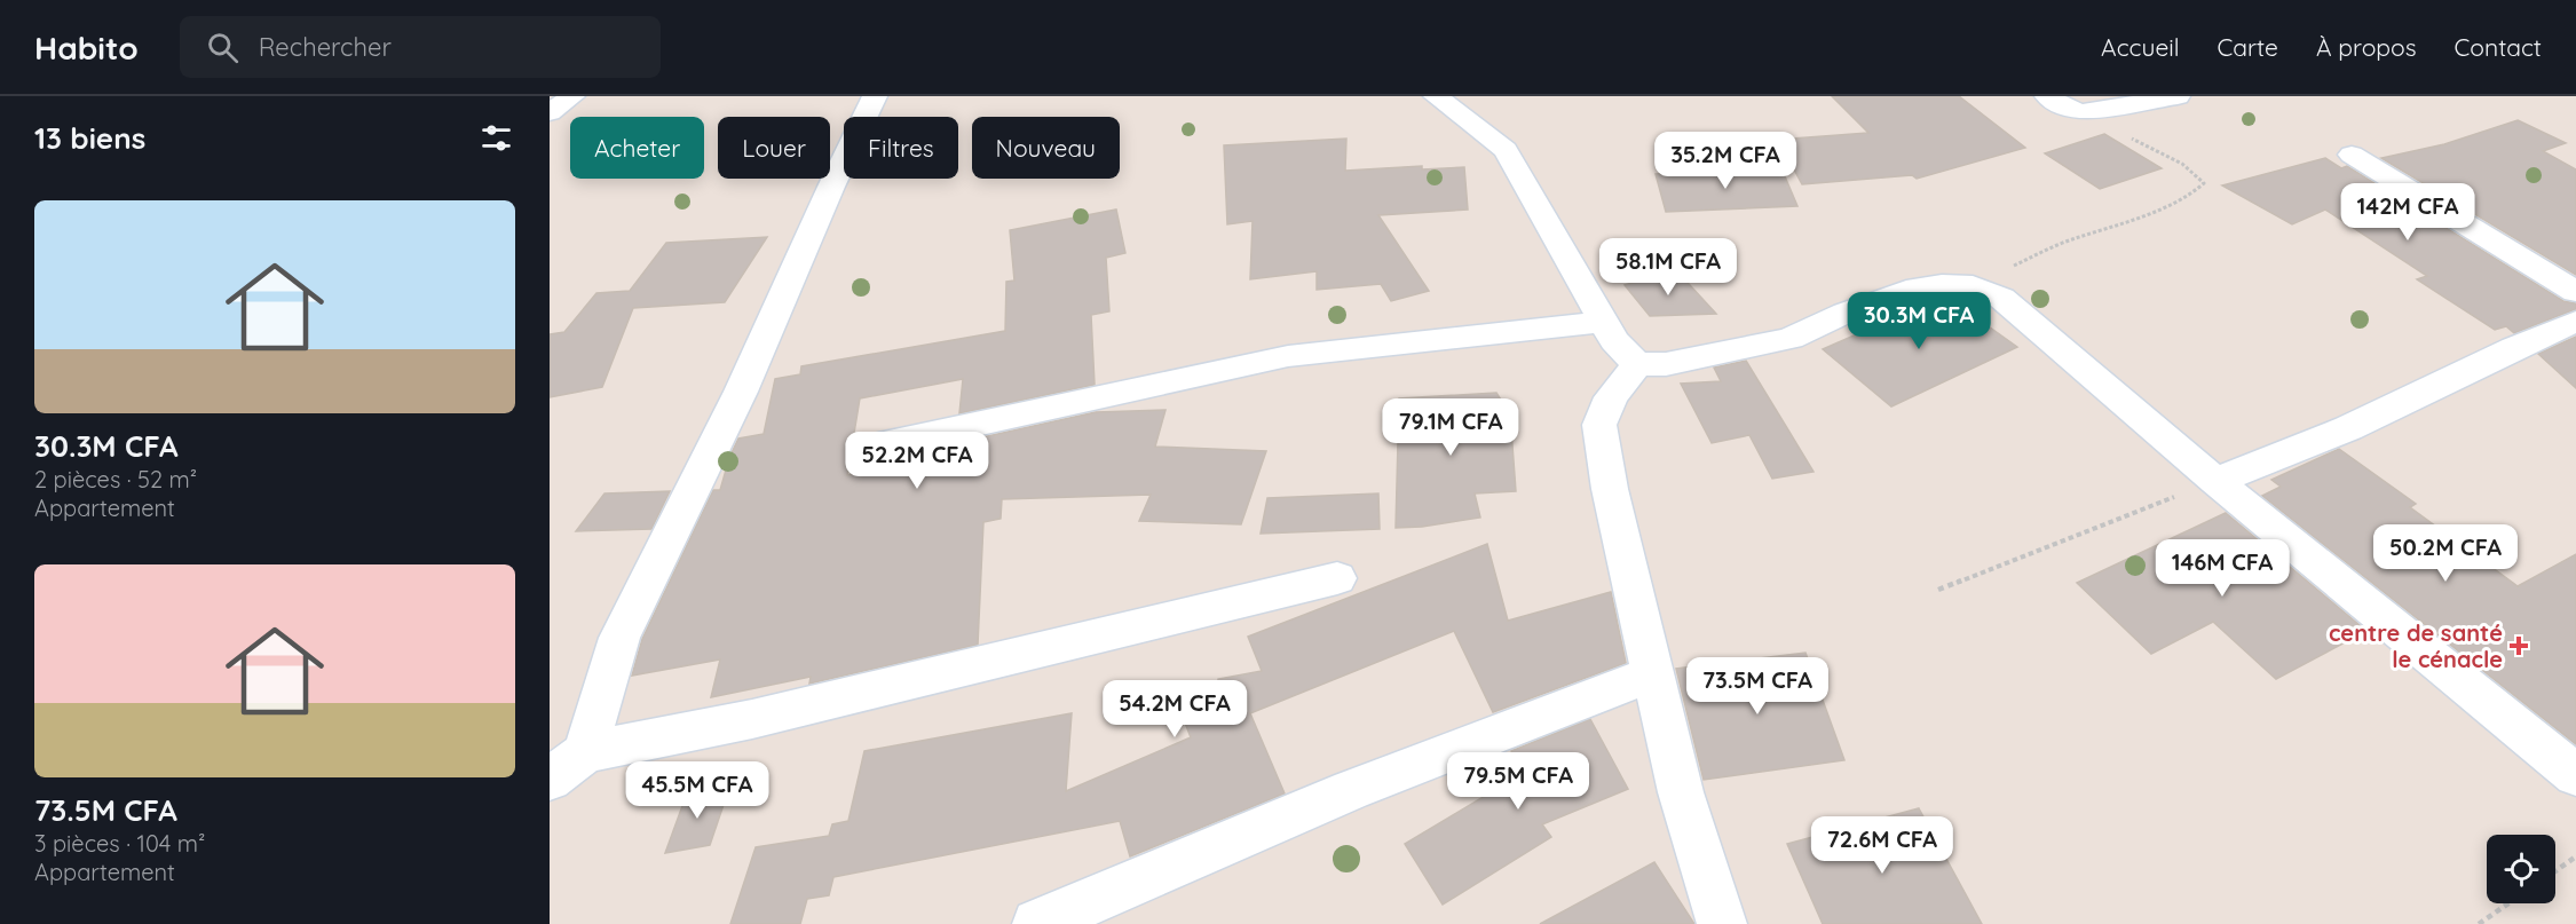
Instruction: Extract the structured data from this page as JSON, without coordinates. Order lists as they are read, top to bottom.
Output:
{
  "places": {
    "health": ["centre de santé le cénacle"]
  },
  "page": {
    "header": "Habito",
    "search": "Rechercher",
    "nav": [
      "Accueil",
      "Carte",
      "À propos",
      "Contact"
    ],
    "heading": "13 biens",
    "chip": [
      "Acheter",
      "Louer",
      "Filtres",
      "Nouveau"
    ],
    "price": [
      "35.2M CFA",
      "142M CFA",
      "58.1M CFA",
      "30.3M CFA",
      "79.1M CFA",
      "52.2M CFA",
      "50.2M CFA",
      "146M CFA",
      "73.5M CFA",
      "54.2M CFA",
      "79.5M CFA",
      "45.5M CFA",
      "72.6M CFA"
    ],
    "list": [
      {
        "name": "30.3M CFA",
        "note": "2 pièces · 52 m² · Appartement"
      },
      {
        "name": "73.5M CFA",
        "note": "3 pièces · 104 m² · Appartement"
      }
    ]
  }
}
